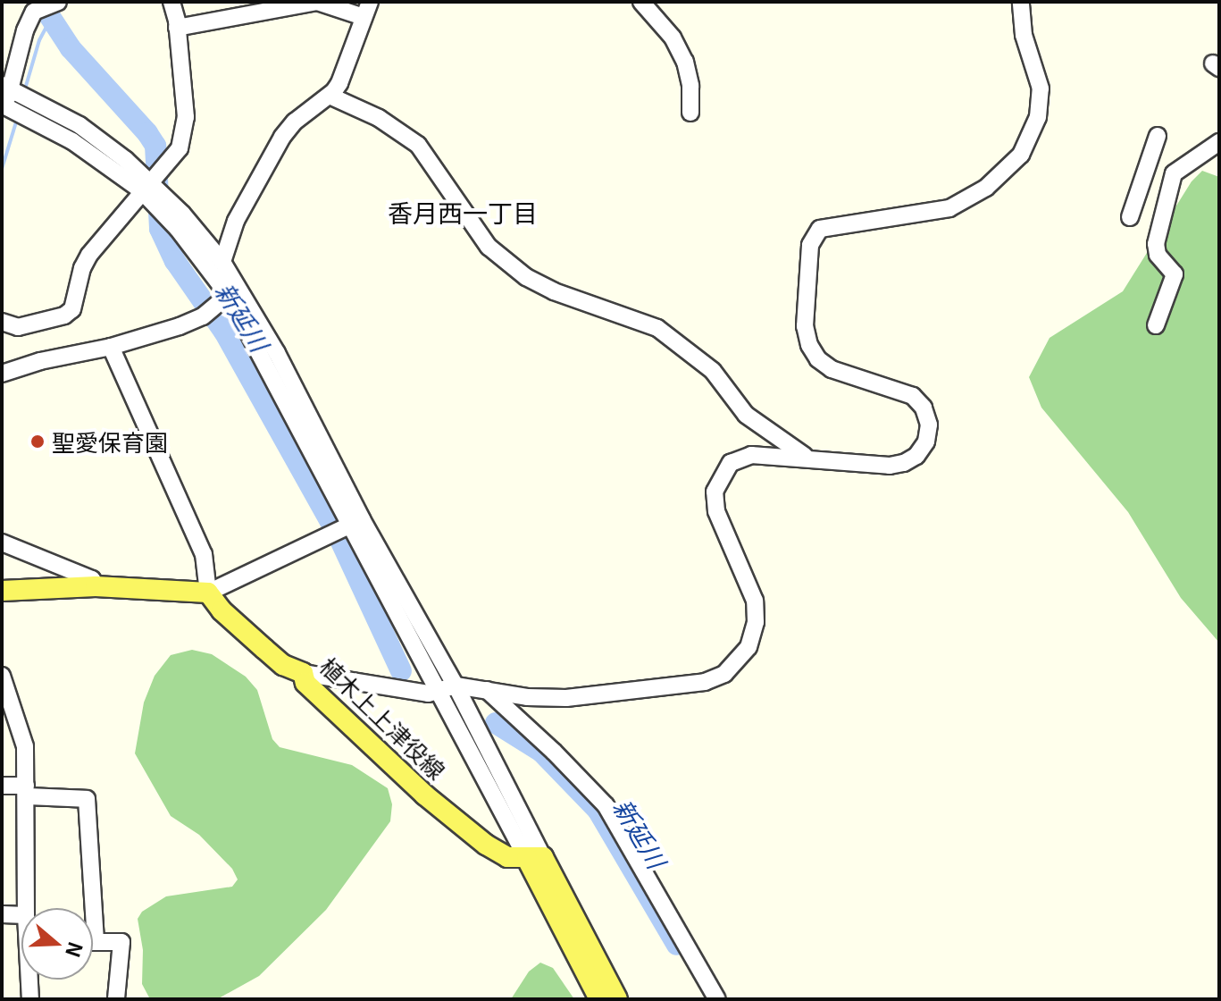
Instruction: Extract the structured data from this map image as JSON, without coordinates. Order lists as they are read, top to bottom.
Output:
{
  "streets": {
    "main road": ["植木上上津役線"]
  },
  "districts": ["香月西一丁目"],
  "water": ["新延川"],
  "places": ["聖愛保育園"],
  "north": "right"
}
